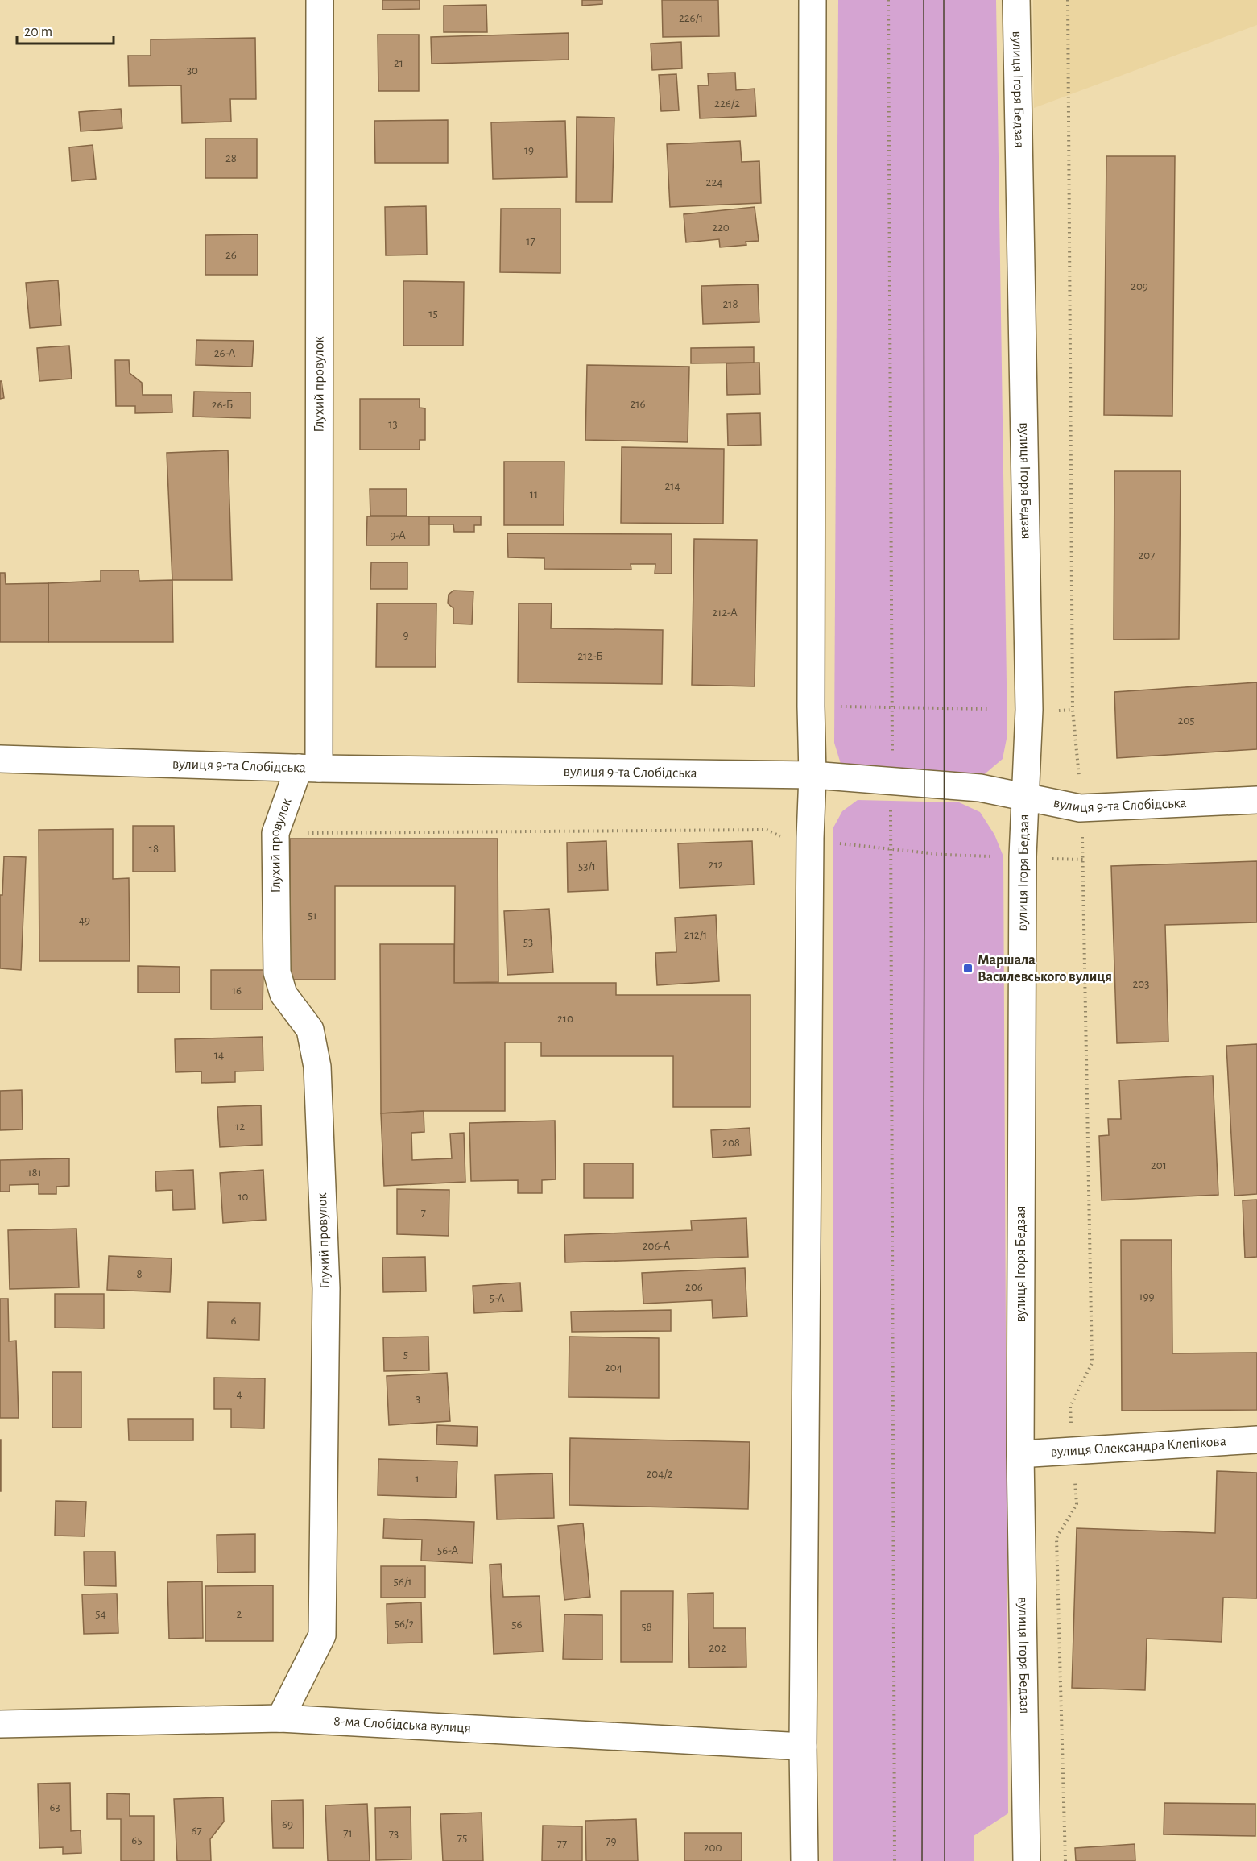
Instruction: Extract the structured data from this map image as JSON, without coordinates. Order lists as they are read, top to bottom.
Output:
{
  "streets": {
    "street": [
      "вулиця Ігоря Бедзая",
      "Глухий провулок",
      "вулиця 9-та Слобідська",
      "вулиця Олександра Клепікова",
      "8-ма Слобідська вулиця"
    ]
  },
  "crossings": [
    ["вулиця Ігоря Бедзая", "вулиця 9-та Слобідська"],
    ["вулиця Ігоря Бедзая", "вулиця Олександра Клепікова"],
    ["Глухий провулок", "вулиця 9-та Слобідська"],
    ["Глухий провулок", "8-ма Слобідська вулиця"]
  ],
  "places": {
    "transit": ["Маршала Василевського вулиця"]
  },
  "house_numbers": [
    "226/1",
    "21",
    "30",
    "226/2",
    "19",
    "28",
    "224",
    "220",
    "17",
    "26",
    "209",
    "218",
    "15",
    "26-А",
    "216",
    "26-Б",
    "13",
    "214",
    "11",
    "9-А",
    "207",
    "212-А",
    "9",
    "212-Б",
    "205",
    "18",
    "212",
    "53/1",
    "51",
    "49",
    "212/1",
    "53",
    "203",
    "16",
    "210",
    "14",
    "12",
    "208",
    "201",
    "181",
    "10",
    "7",
    "206-А",
    "8",
    "206",
    "199",
    "5-А",
    "6",
    "5",
    "204",
    "4",
    "3",
    "204/2",
    "1",
    "56-А",
    "56/1",
    "54",
    "2",
    "56/2",
    "56",
    "58",
    "202",
    "63",
    "69",
    "67",
    "71",
    "73",
    "75",
    "65",
    "79",
    "77",
    "200"
  ],
  "scale_bar": "20 m"
}
